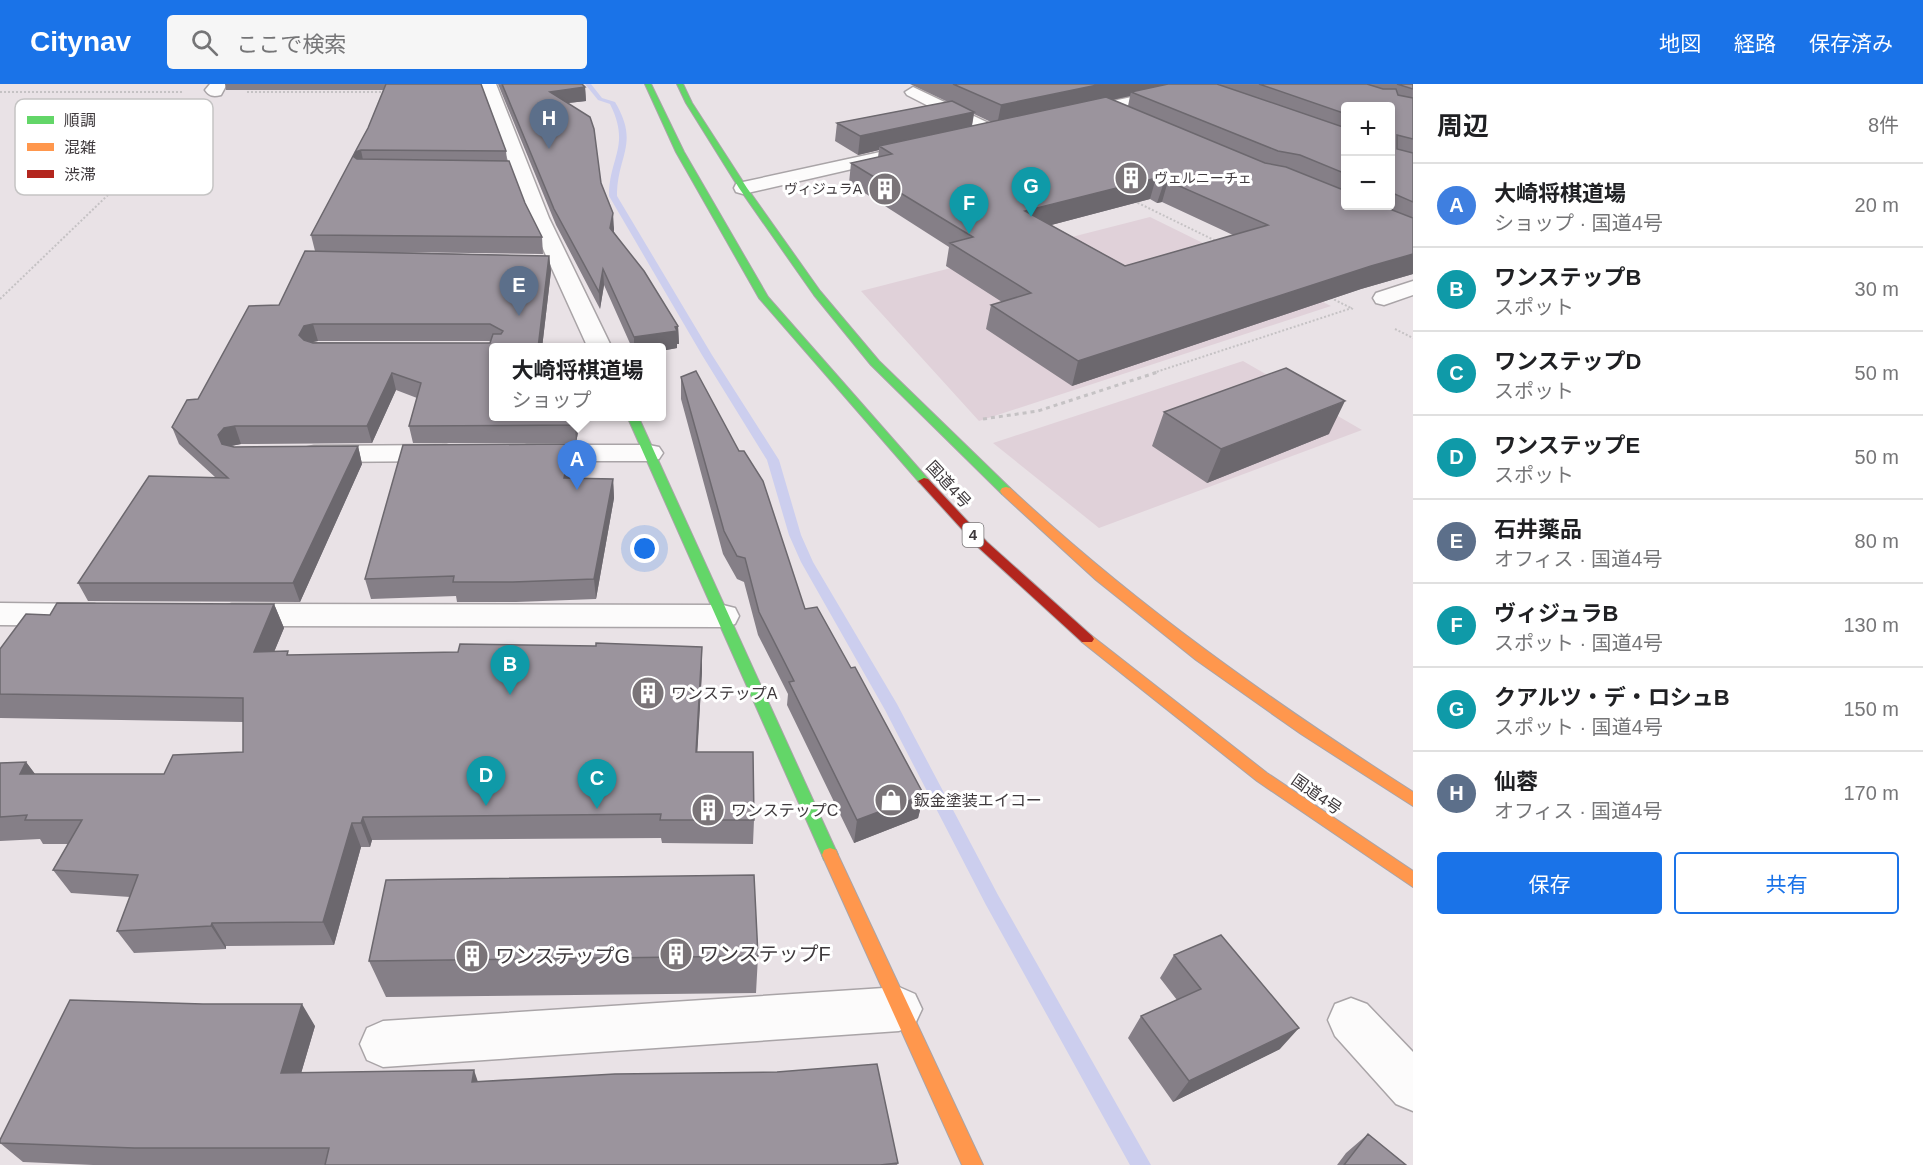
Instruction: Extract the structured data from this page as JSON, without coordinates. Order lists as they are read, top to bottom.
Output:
{
  "streets": {
    "main road": ["国道4号", "4"]
  },
  "places": {
    "building": [
      "ヴェルニーチェ",
      "ヴィジュラA",
      "ワンステップA",
      "ワンステップC",
      "ワンステップF",
      "ワンステップG"
    ],
    "shop": ["鈑金塗装エイコー"]
  },
  "legend": ["順調", "混雑", "渋滞"],
  "page": {
    "header": "Citynav",
    "search": "ここで検索",
    "nav": ["地図", "経路", "保存済み"],
    "heading": ["周辺", "8件"],
    "pins": [
      "H",
      "G",
      "F",
      "E",
      "A",
      "B",
      "D",
      "C"
    ],
    "map_buttons": ["+", "−"],
    "list": [
      {
        "mark": "A",
        "name": "大崎将棋道場",
        "note": "ショップ · 国道4号",
        "value": "20 m"
      },
      {
        "mark": "B",
        "name": "ワンステップB",
        "note": "スポット",
        "value": "30 m"
      },
      {
        "mark": "C",
        "name": "ワンステップD",
        "note": "スポット",
        "value": "50 m"
      },
      {
        "mark": "D",
        "name": "ワンステップE",
        "note": "スポット",
        "value": "50 m"
      },
      {
        "mark": "E",
        "name": "石井薬品",
        "note": "オフィス · 国道4号",
        "value": "80 m"
      },
      {
        "mark": "F",
        "name": "ヴィジュラB",
        "note": "スポット · 国道4号",
        "value": "130 m"
      },
      {
        "mark": "G",
        "name": "クアルツ・デ・ロシュB",
        "note": "スポット · 国道4号",
        "value": "150 m"
      },
      {
        "mark": "H",
        "name": "仙蓉",
        "note": "オフィス · 国道4号",
        "value": "170 m"
      }
    ],
    "popup": ["大崎将棋道場", "ショップ"],
    "buttons": ["保存", "共有"]
  }
}
